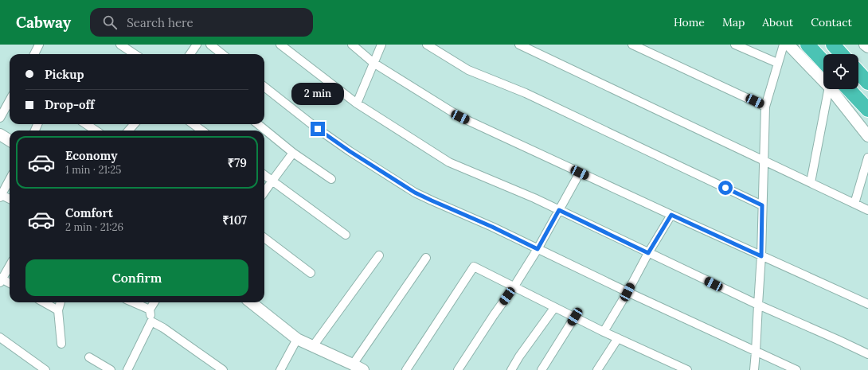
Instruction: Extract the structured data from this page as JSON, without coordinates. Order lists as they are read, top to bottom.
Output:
{
  "page": {
    "header": "Cabway",
    "search": "Search here",
    "nav": [
      "Home",
      "Map",
      "About",
      "Contact"
    ],
    "banner": ["Pickup", "Drop-off"],
    "bubble": "2 min",
    "list": [
      {
        "name": "Economy",
        "note": "1 min · 21:25",
        "value": "₹79"
      },
      {
        "name": "Comfort",
        "note": "2 min · 21:26",
        "value": "₹107"
      }
    ],
    "buttons": "Confirm"
  }
}
